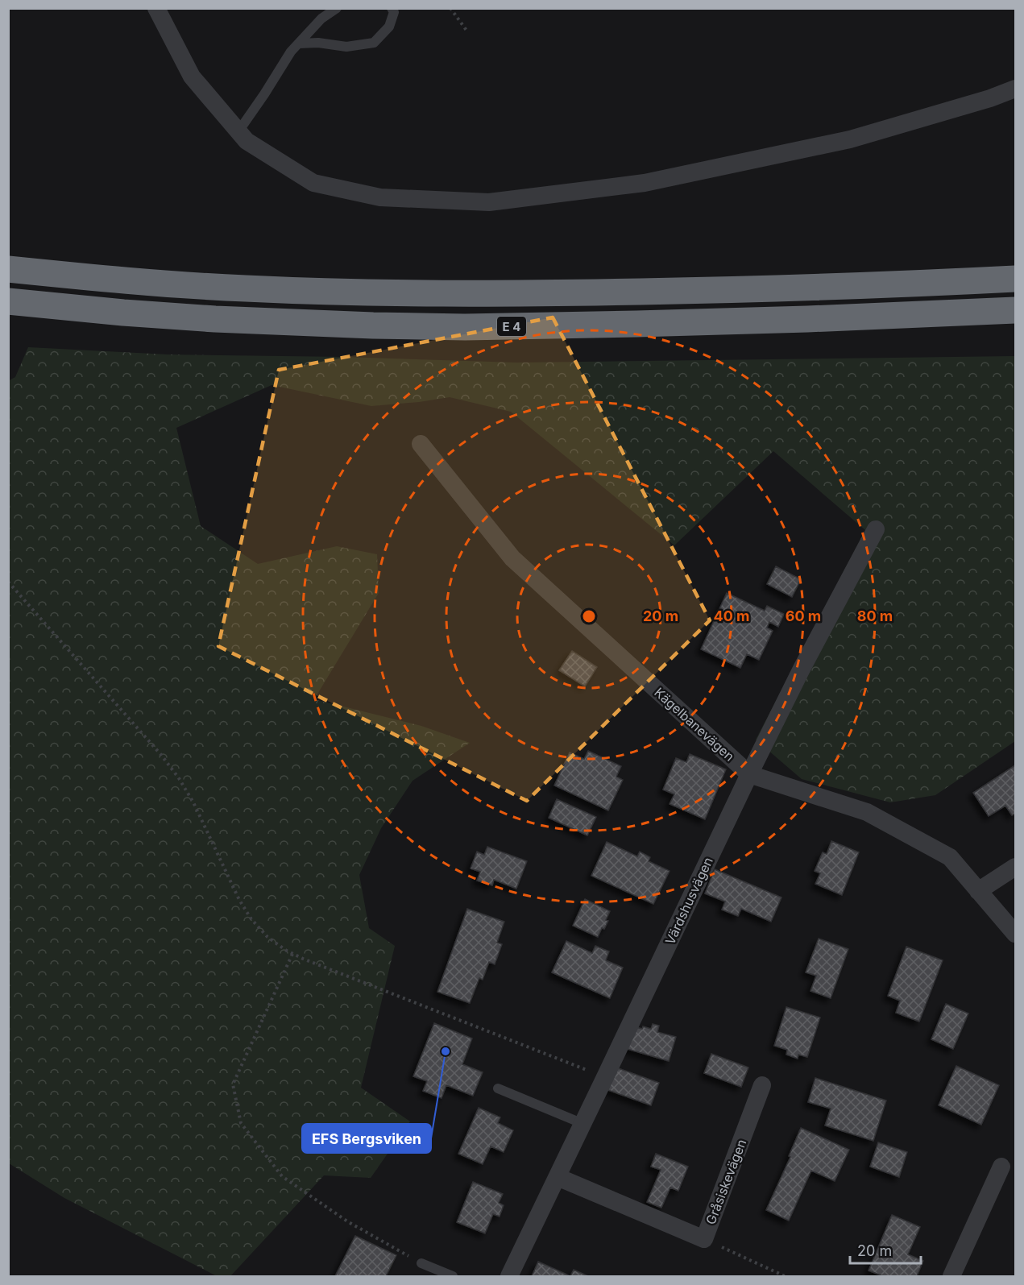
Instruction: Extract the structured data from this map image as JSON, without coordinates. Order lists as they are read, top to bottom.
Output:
{
  "streets": {
    "highway": ["E 4"],
    "street": ["Kägelbanevägen", "Värdshusvägen", "Gråsiskevägen"]
  },
  "crossings": [
    ["Kägelbanevägen", "Värdshusvägen"],
    ["Värdshusvägen", "Gråsiskevägen"]
  ],
  "places": ["EFS Bergsviken"],
  "scale_bar": "20 m",
  "rings": [
    "20 m",
    "40 m",
    "60 m",
    "80 m"
  ]
}
